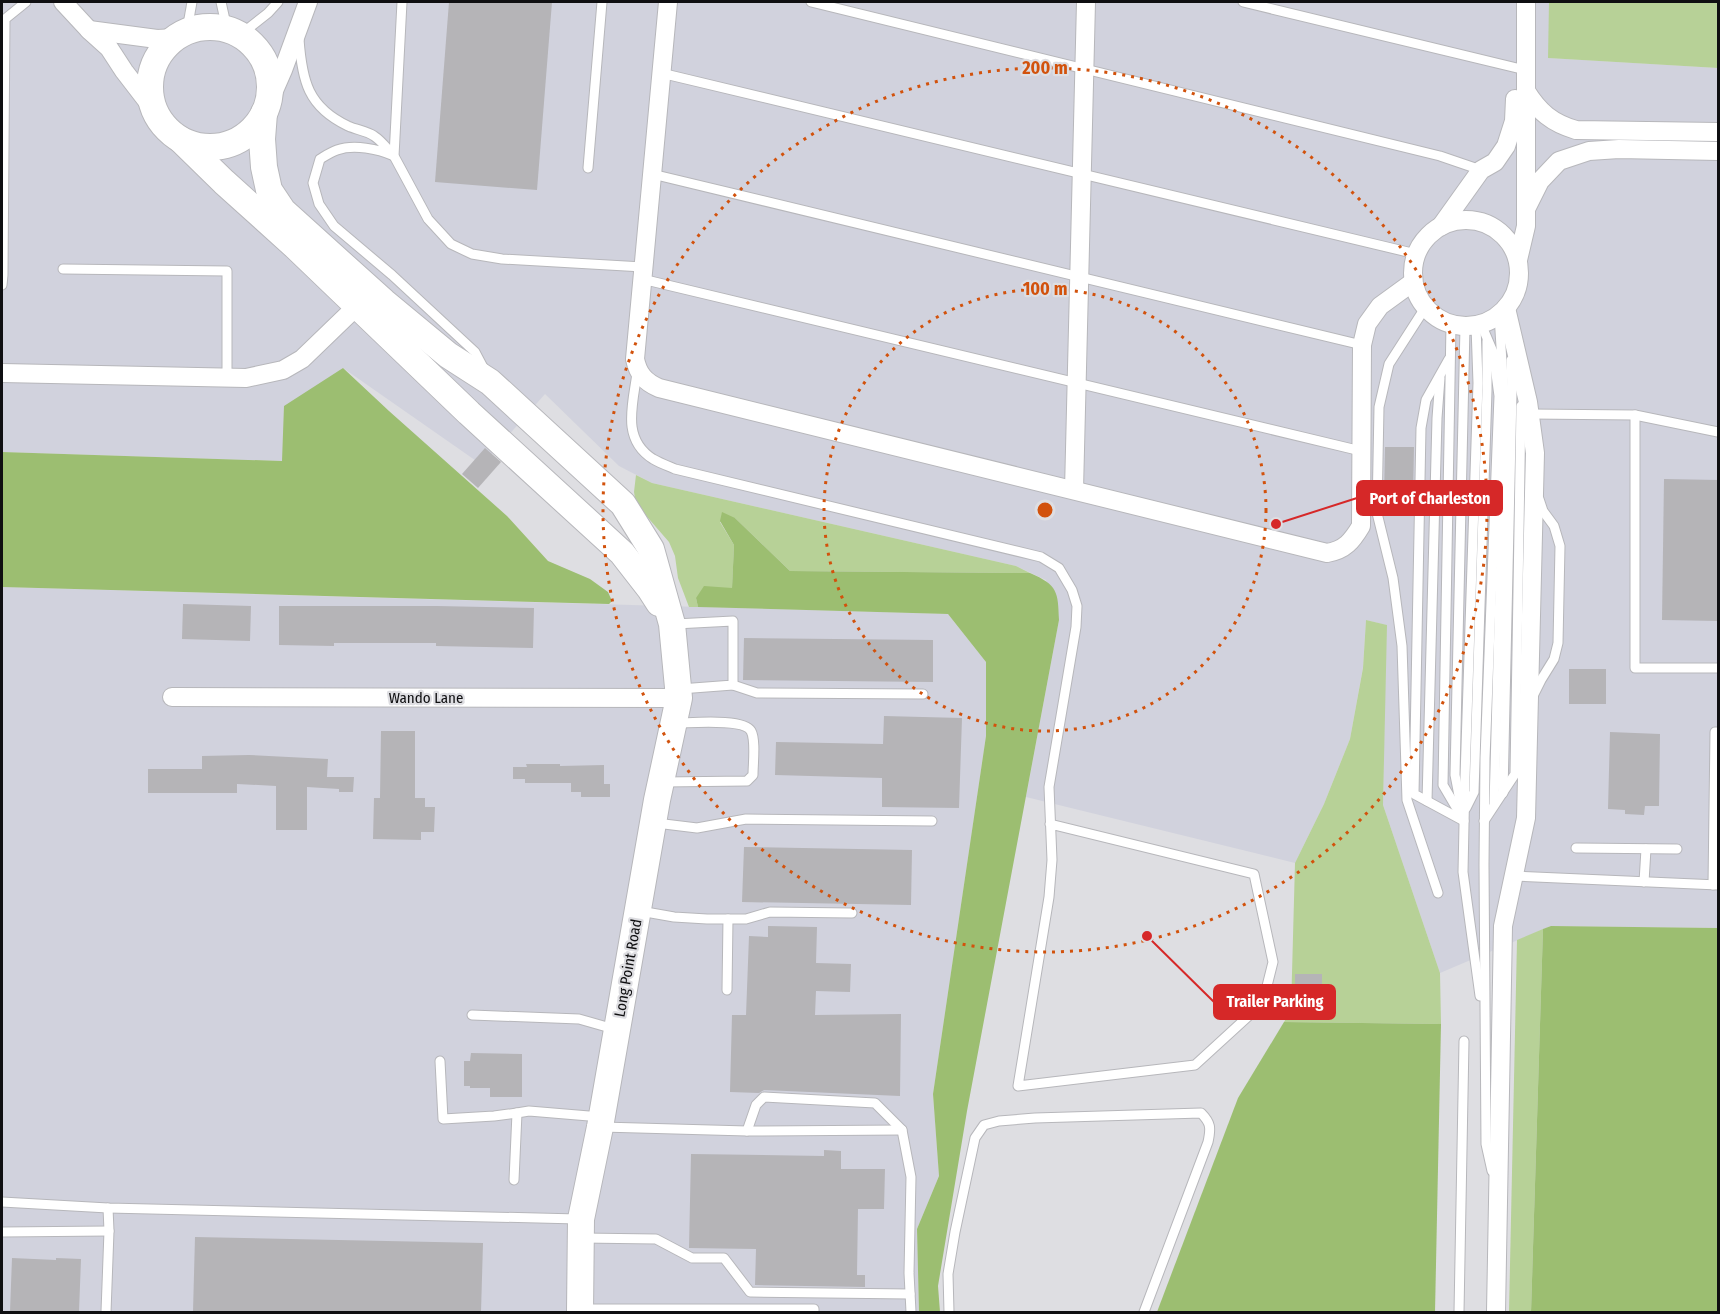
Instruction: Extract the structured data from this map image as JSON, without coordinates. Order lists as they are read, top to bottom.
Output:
{
  "streets": {
    "main road": ["Long Point Road"],
    "street": ["Wando Lane"]
  },
  "crossings": [
    ["Wando Lane", "Long Point Road"]
  ],
  "places": ["Port of Charleston", "Trailer Parking"],
  "rings": ["200 m", "100 m"]
}
